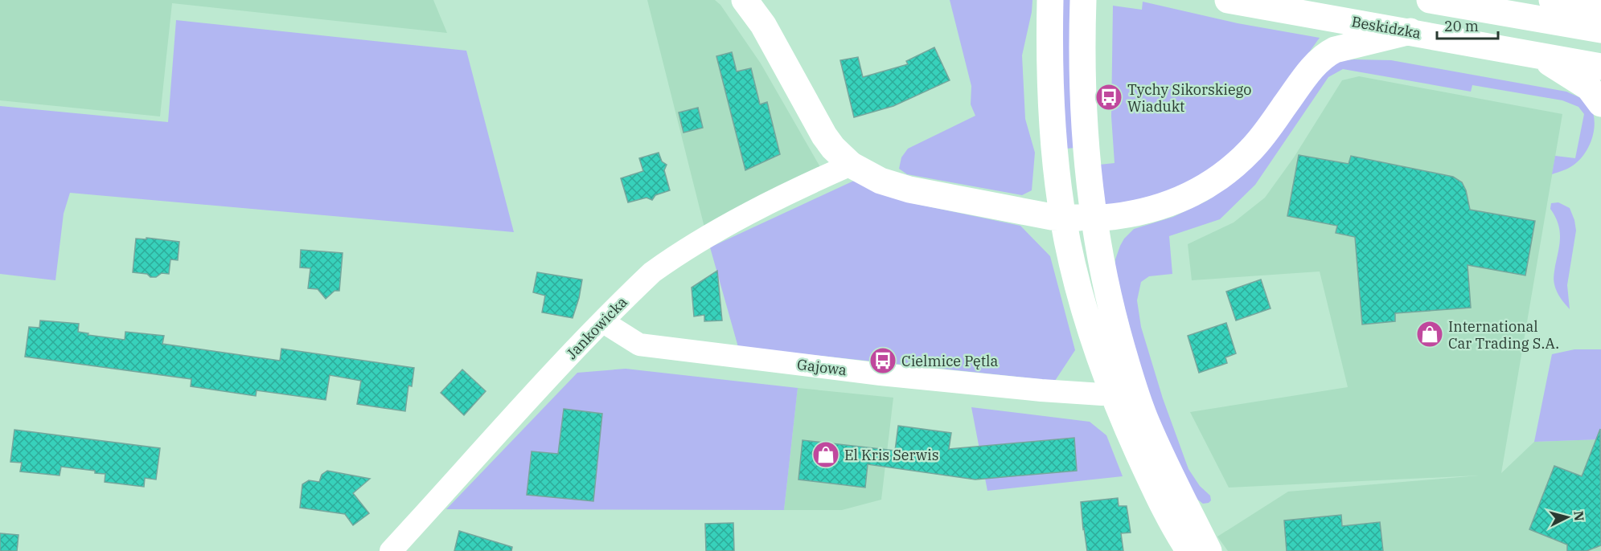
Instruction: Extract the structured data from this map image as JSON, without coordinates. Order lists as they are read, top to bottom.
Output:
{
  "streets": {
    "street": ["Beskidzka", "Jankowicka", "Gajowa"]
  },
  "crossings": [
    ["Jankowicka", "Gajowa"]
  ],
  "places": {
    "bus stop": ["Tychy Sikorskiego Wiadukt", "Cielmice Pętla"],
    "shop": ["International Car Trading S.A.", "El Kris Serwis"]
  },
  "scale_bar": "20 m",
  "north": "right"
}
